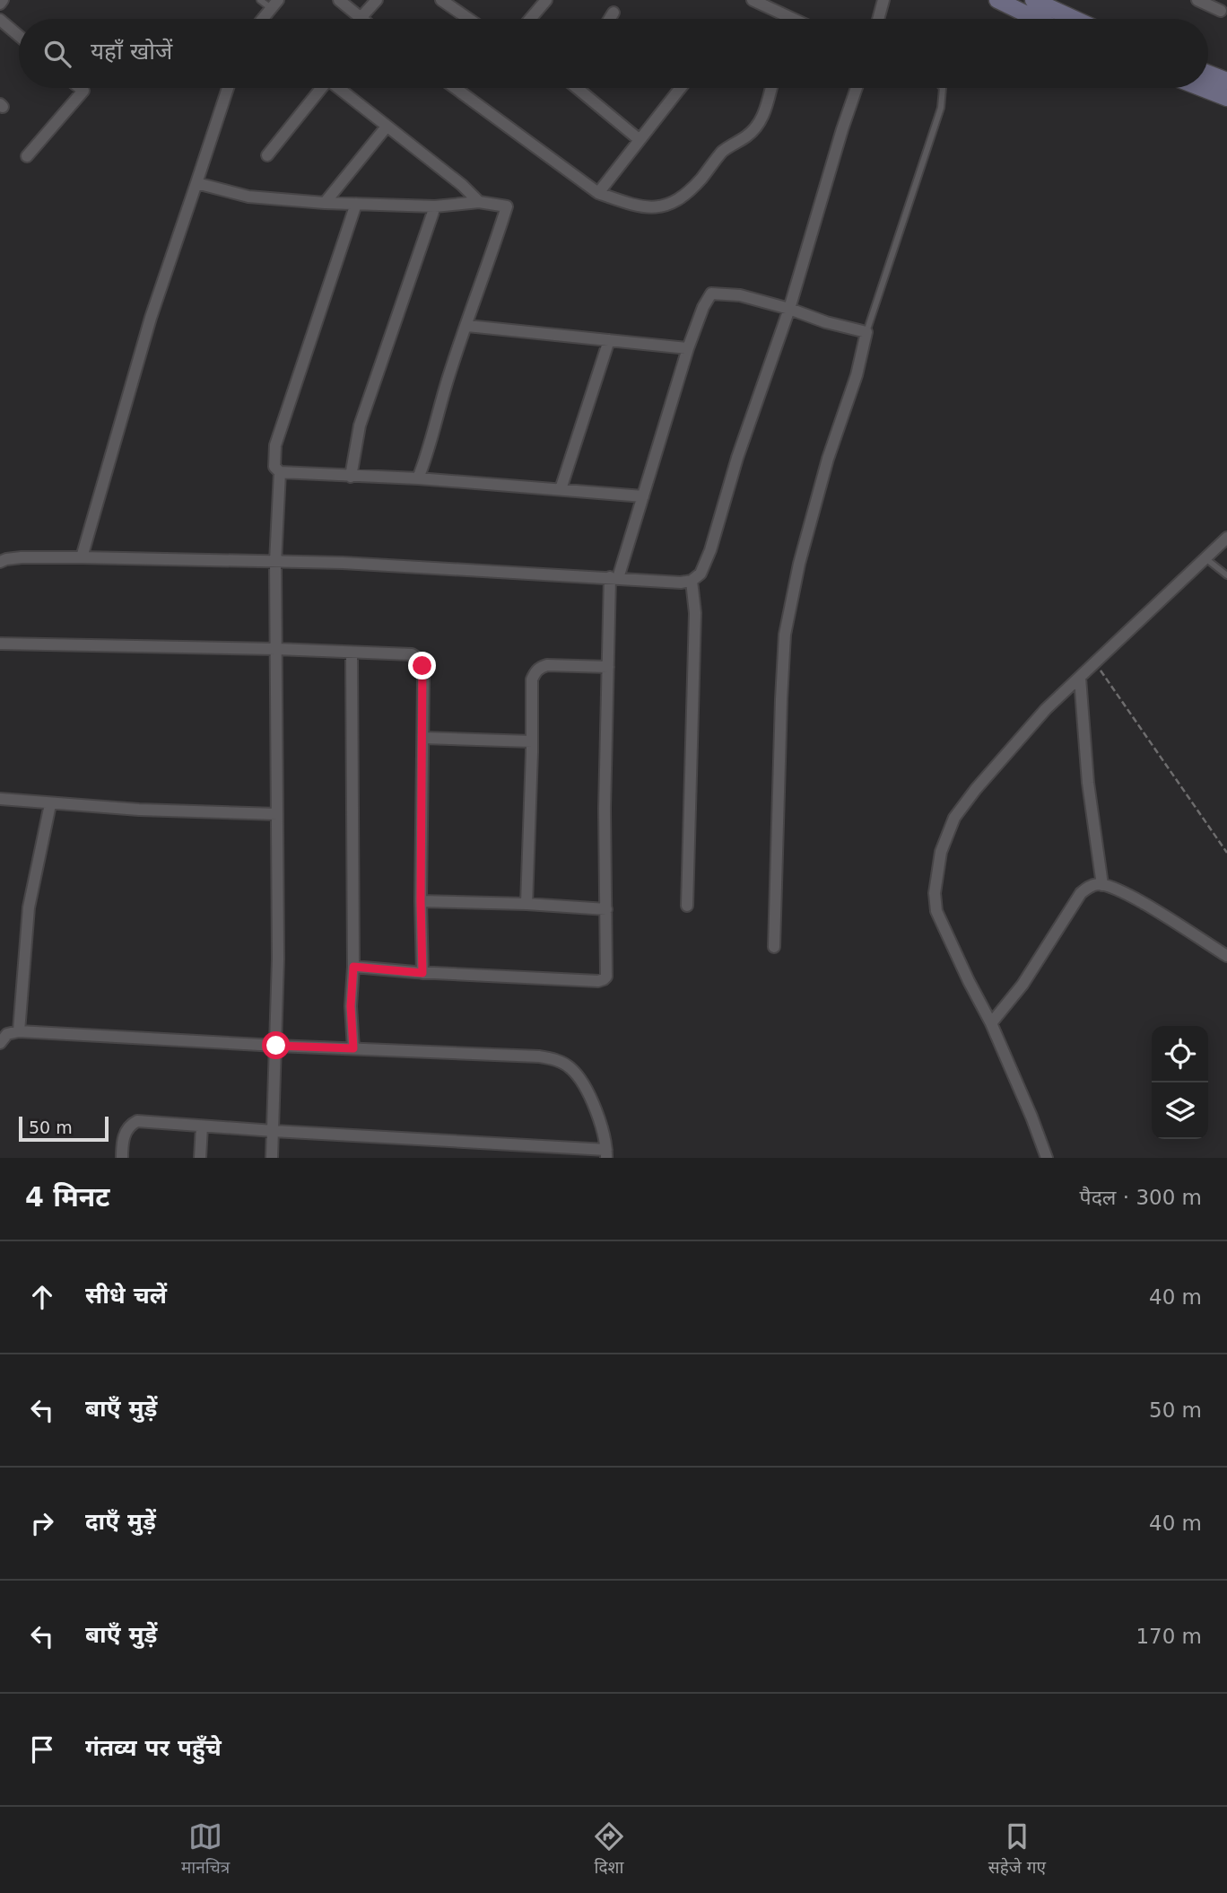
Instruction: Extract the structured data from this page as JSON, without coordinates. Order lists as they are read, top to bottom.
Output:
{
  "scale_bar": "50 m",
  "page": {
    "search": "यहाँ खोजें",
    "scale": "50 m",
    "heading": ["4 मिनट", "पैदल · 300 m"],
    "list": [
      ["सीधे चलें", "40 m"],
      ["बाएँ मुड़ें", "50 m"],
      ["दाएँ मुड़ें", "40 m"],
      ["बाएँ मुड़ें", "170 m"],
      "गंतव्य पर पहुँचे"
    ],
    "nav": ["मानचित्र", "दिशा", "सहेजे गए"]
  }
}
